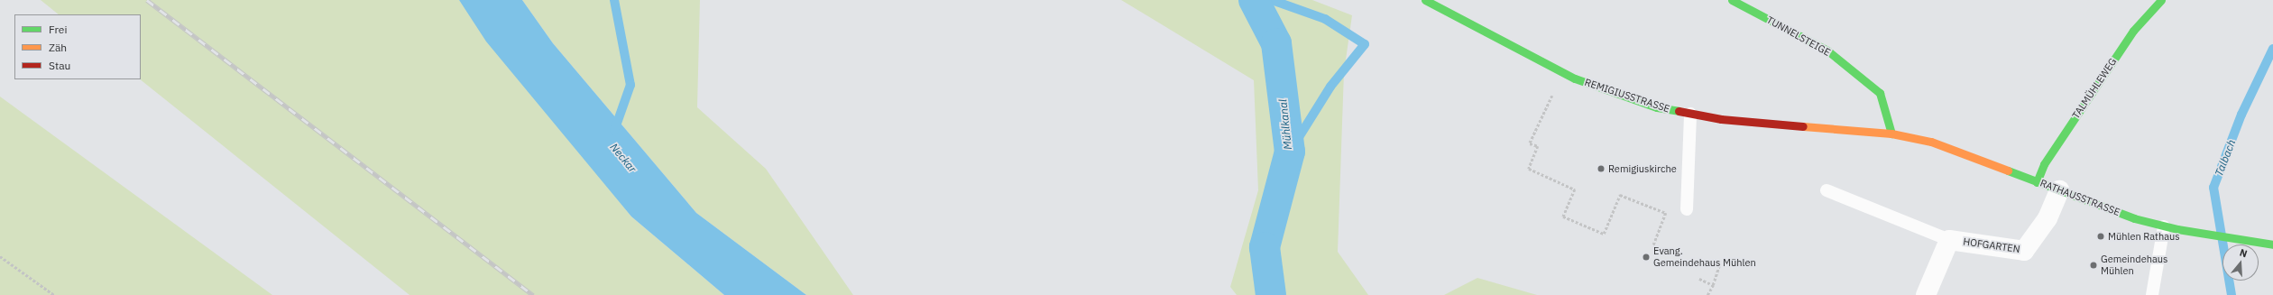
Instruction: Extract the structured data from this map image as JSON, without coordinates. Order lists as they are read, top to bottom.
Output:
{
  "streets": {
    "main road": [
      "TUNNELSTEIGE",
      "TALMÜHLEWEG",
      "REMIGIUSSTRASSE",
      "RATHAUSSTRASSE"
    ],
    "street": ["HOFGARTEN"]
  },
  "crossings": [
    ["TUNNELSTEIGE", "REMIGIUSSTRASSE"],
    ["TUNNELSTEIGE", "RATHAUSSTRASSE"],
    ["TALMÜHLEWEG", "RATHAUSSTRASSE"],
    ["REMIGIUSSTRASSE", "RATHAUSSTRASSE"],
    ["RATHAUSSTRASSE", "HOFGARTEN"]
  ],
  "water": ["Mühlkanal", "Neckar", "Talbach"],
  "places": [
    "Remigiuskirche",
    "Mühlen Rathaus",
    "Evang. Gemeindehaus Mühlen",
    "Gemeindehaus Mühlen"
  ],
  "legend": ["Frei", "Zäh", "Stau"],
  "north": "top"
}
